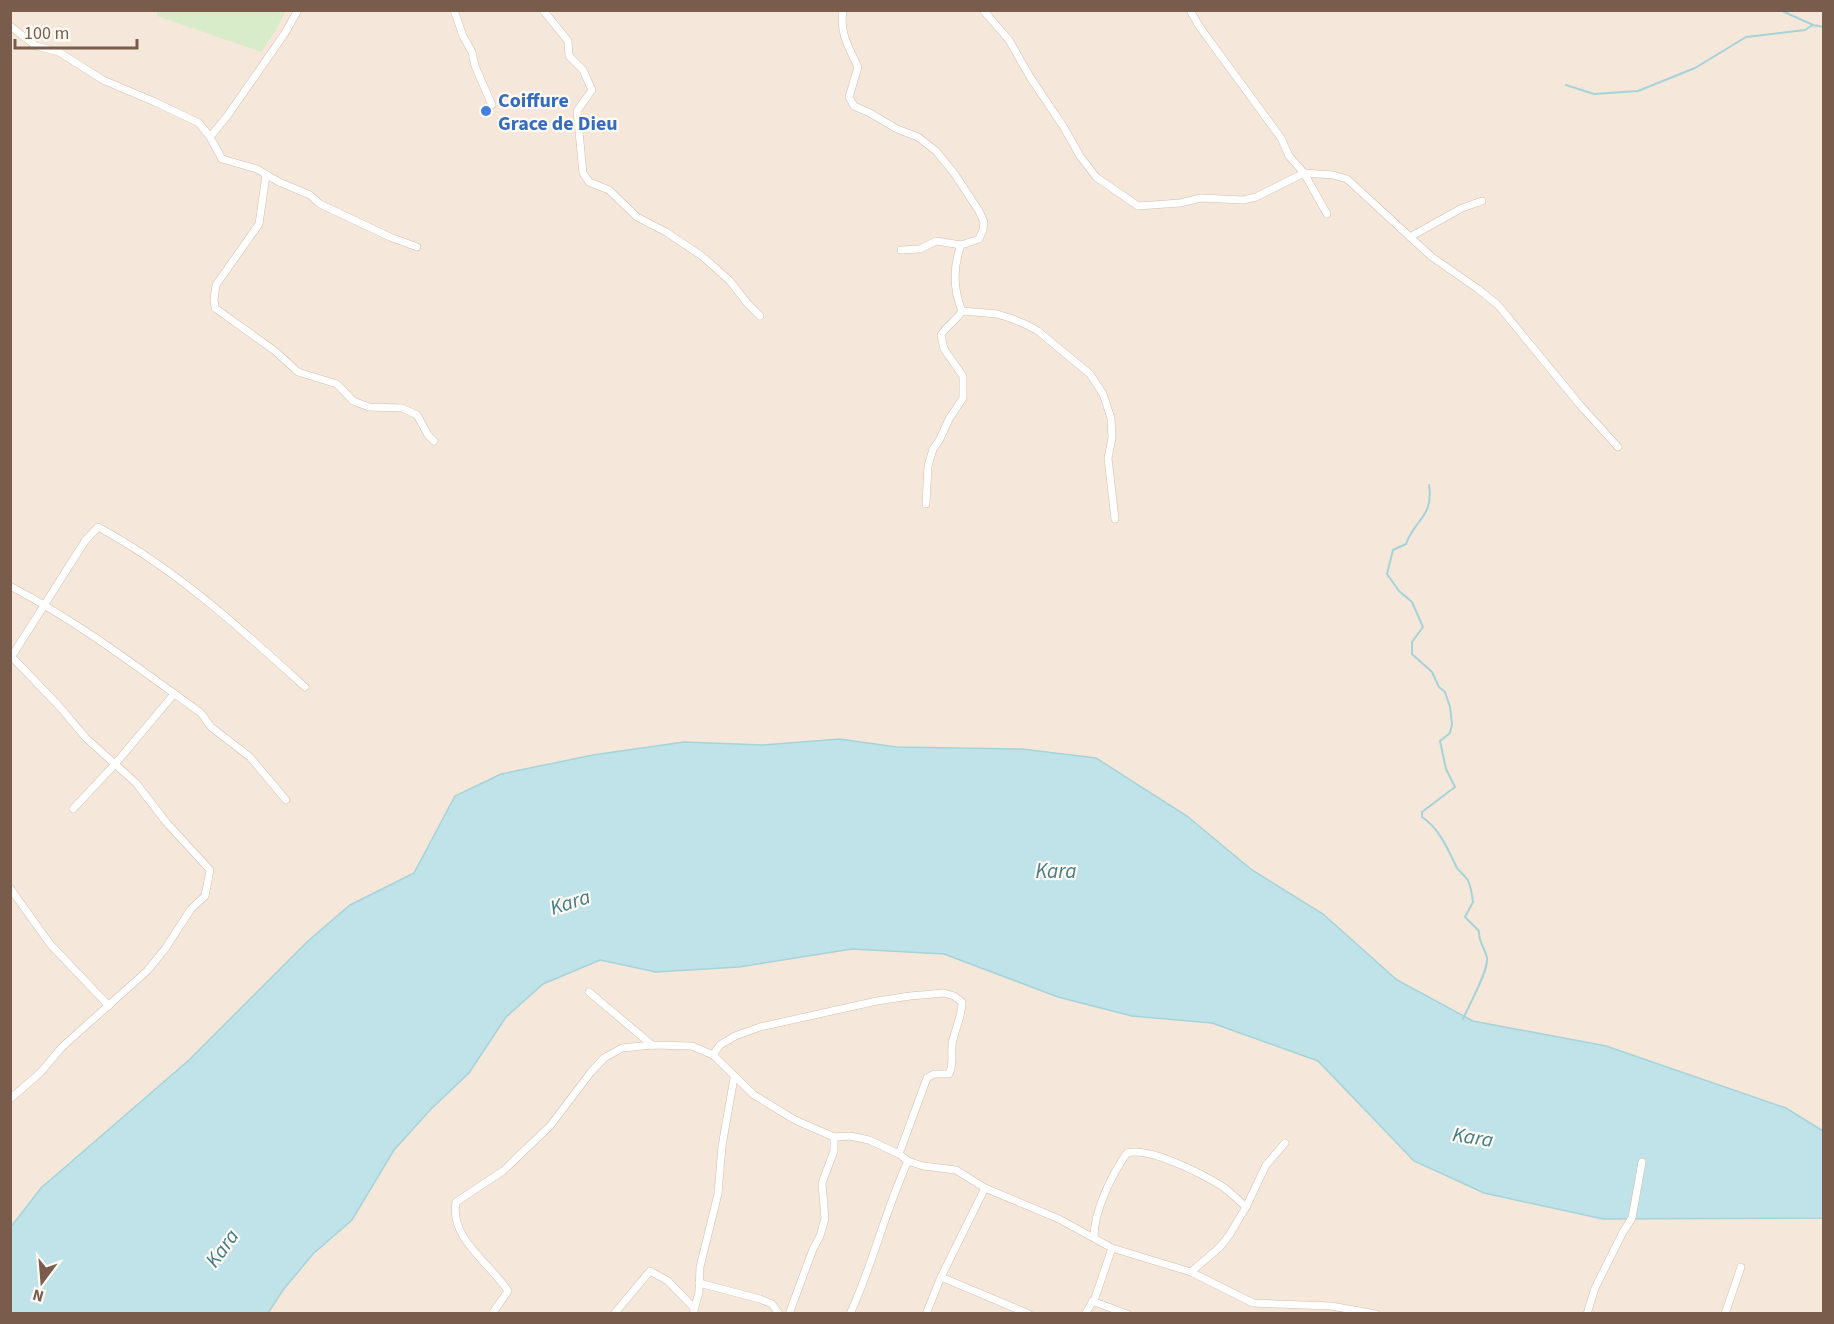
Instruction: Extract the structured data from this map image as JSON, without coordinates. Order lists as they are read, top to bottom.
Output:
{
  "water": ["Kara"],
  "places": ["Coiffure Grace de Dieu"],
  "scale_bar": "100 m",
  "north": "bottom"
}
